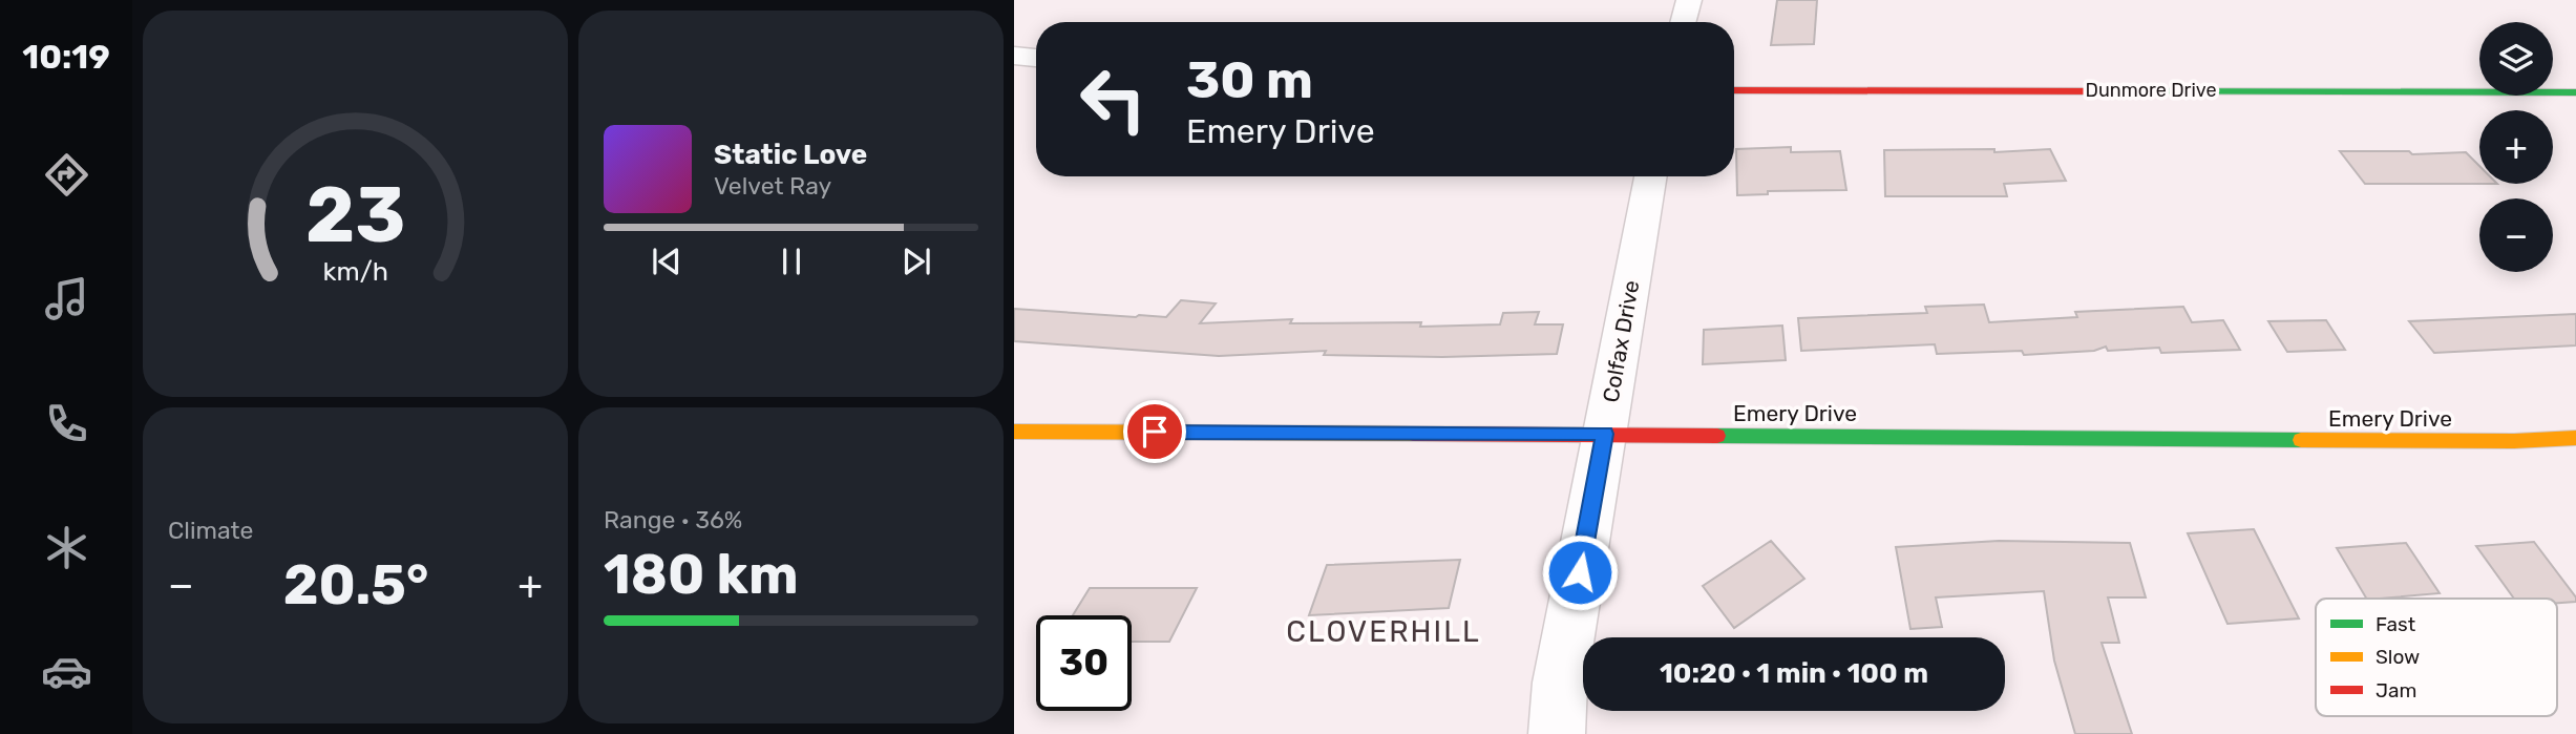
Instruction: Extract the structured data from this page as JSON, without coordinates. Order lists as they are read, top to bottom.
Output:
{
  "streets": {
    "street": ["Dunmore Drive", "Colfax Drive", "Emery Drive"]
  },
  "crossings": [
    ["Colfax Drive", "Emery Drive"]
  ],
  "districts": ["CLOVERHILL"],
  "legend": ["Fast", "Slow", "Jam"],
  "page": {
    "tabs": "10:19",
    "map_buttons": ["+", "−"],
    "turn": ["30 m", "Emery Drive"],
    "song": ["Static Love", "Velvet Ray"],
    "tile": [
      "Climate",
      ["Range · 36%", "180 km"]
    ],
    "heat": ["−", "20.5°", "+"],
    "limit": "30",
    "trip": "10:20 · 1 min · 100 m",
    "gauge": ["23", "km/h"]
  }
}
